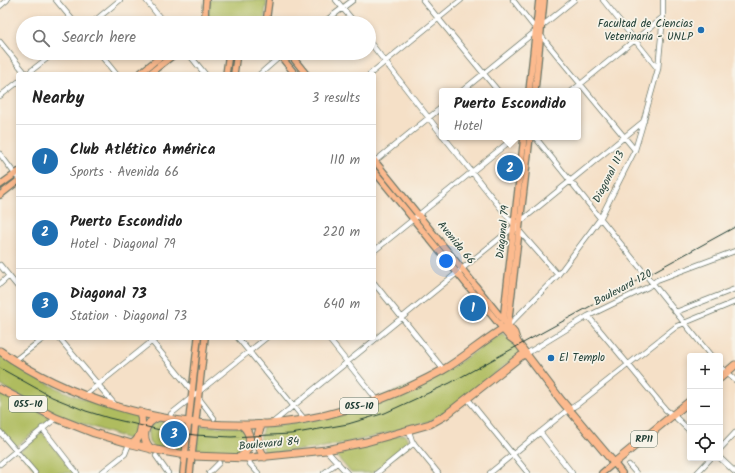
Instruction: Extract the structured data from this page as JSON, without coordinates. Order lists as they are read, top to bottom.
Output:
{
  "streets": {
    "highway": [
      "Avenida 66",
      "055-10",
      "RP11",
      "Boulevard 84"
    ],
    "main road": ["Diagonal 79"],
    "street": ["Diagonal 113", "Boulevard 120"]
  },
  "crossings": [
    ["Diagonal 113", "Diagonal 79"],
    ["Diagonal 113", "Avenida 66"],
    ["Diagonal 113", "Boulevard 84"],
    ["Diagonal 79", "Avenida 66"],
    ["Diagonal 79", "Boulevard 84"],
    ["Avenida 66", "Boulevard 120"],
    ["Avenida 66", "RP11"],
    ["Avenida 66", "Boulevard 84"],
    ["Boulevard 120", "Boulevard 84"]
  ],
  "places": ["Facultad de Ciencias Veterinaria - UNLP", "El Templo"],
  "page": {
    "search": "Search here",
    "heading": ["Nearby", "3 results"],
    "popup": ["Puerto Escondido", "Hotel"],
    "list": [
      {
        "mark": "1",
        "name": "Club Atlético América",
        "note": "Sports · Avenida 66",
        "value": "110 m"
      },
      {
        "mark": "2",
        "name": "Puerto Escondido",
        "note": "Hotel · Diagonal 79",
        "value": "220 m"
      },
      {
        "mark": "3",
        "name": "Diagonal 73",
        "note": "Station · Diagonal 73",
        "value": "640 m"
      }
    ],
    "pins": ["2", "1", "3"],
    "map_buttons": ["+", "−"]
  }
}
